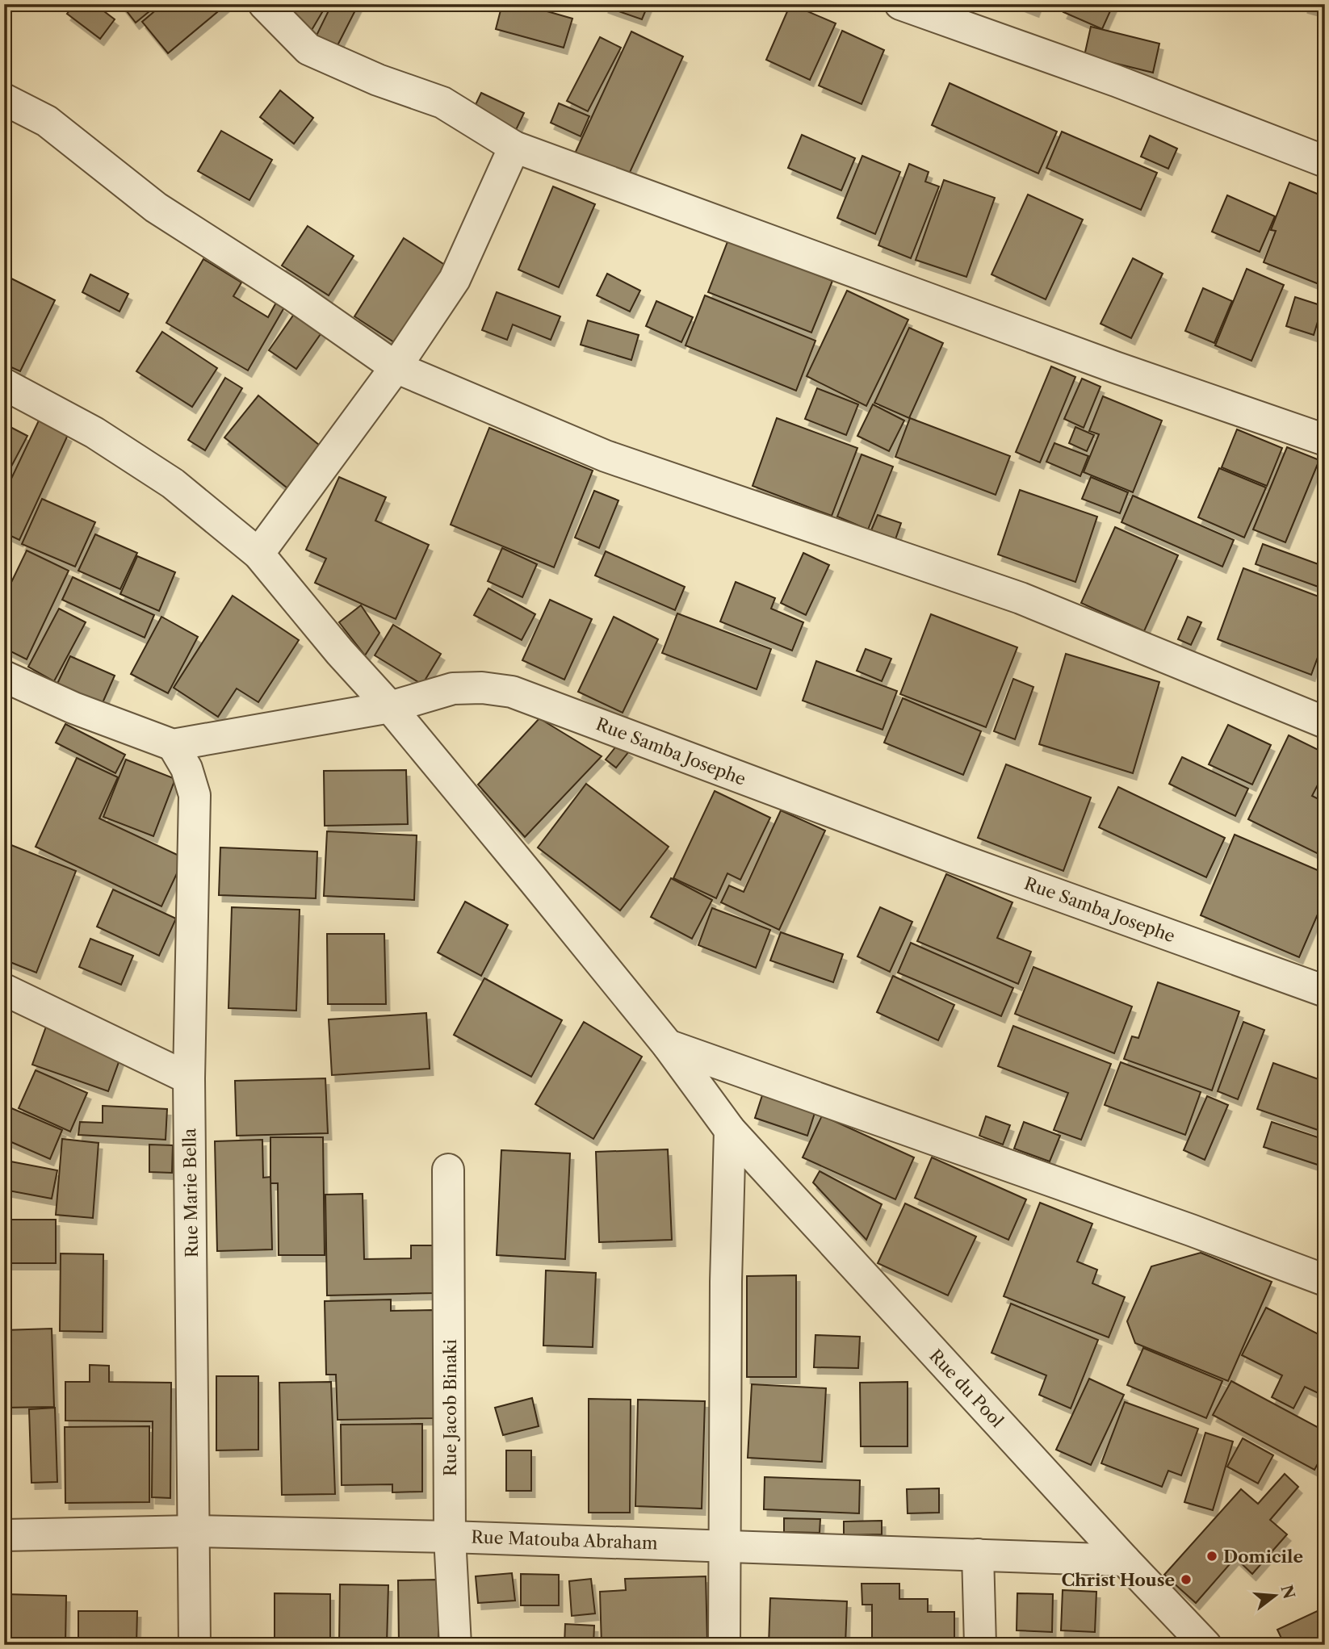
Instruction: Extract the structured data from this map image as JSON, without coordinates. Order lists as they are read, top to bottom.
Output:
{
  "streets": {
    "street": [
      "Rue Samba Josephe",
      "Rue Marie Bella",
      "Rue du Pool",
      "Rue Jacob Binaki",
      "Rue Matouba Abraham"
    ]
  },
  "crossings": [
    ["Rue Samba Josephe", "Rue Marie Bella"],
    ["Rue Samba Josephe", "Rue du Pool"],
    ["Rue Marie Bella", "Rue Matouba Abraham"],
    ["Rue du Pool", "Rue Matouba Abraham"],
    ["Rue Jacob Binaki", "Rue Matouba Abraham"]
  ],
  "places": ["Domicile", "Christ House"],
  "north": "right"
}
